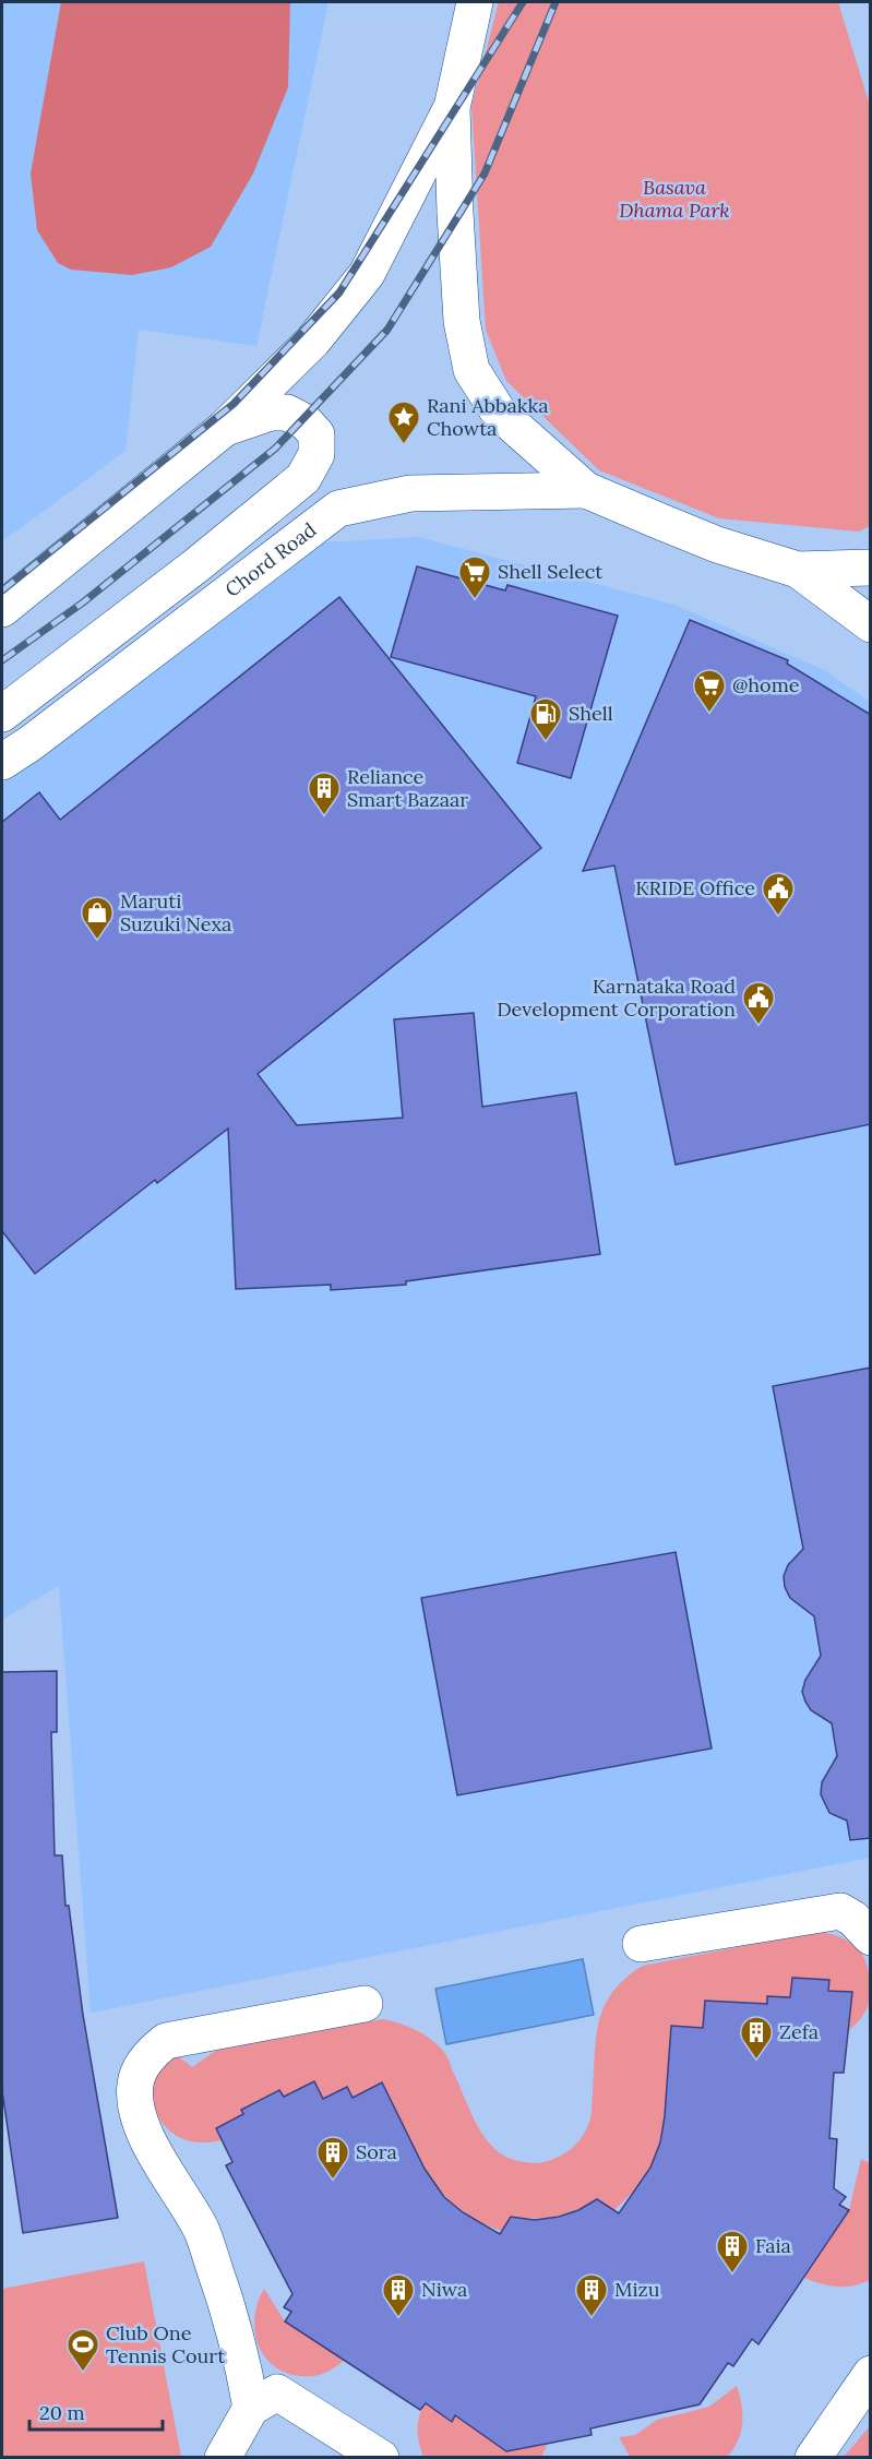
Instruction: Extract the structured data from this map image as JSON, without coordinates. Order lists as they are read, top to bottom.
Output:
{
  "streets": {
    "main road": ["Chord Road"]
  },
  "parks": ["Basava Dhama Park"],
  "places": {
    "place": ["Rani Abbakka Chowta"],
    "supermarket": ["Shell Select", "@home"],
    "fuel station": ["Shell"],
    "building": [
      "Reliance Smart Bazaar",
      "Zefa",
      "Sora",
      "Faia",
      "Niwa",
      "Mizu"
    ],
    "public building": ["KRIDE Office", "Karnataka Road Development Corporation"],
    "shop": ["Maruti Suzuki Nexa"],
    "sports": ["Club One Tennis Court"]
  },
  "scale_bar": "20 m"
}
